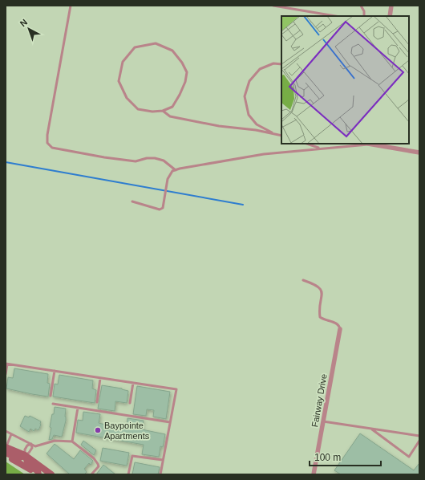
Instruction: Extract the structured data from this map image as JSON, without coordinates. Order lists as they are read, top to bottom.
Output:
{
  "streets": {
    "street": ["Fairway Drive"]
  },
  "places": ["Baypointe Apartments"],
  "scale_bar": "100 m",
  "north": "top left"
}
